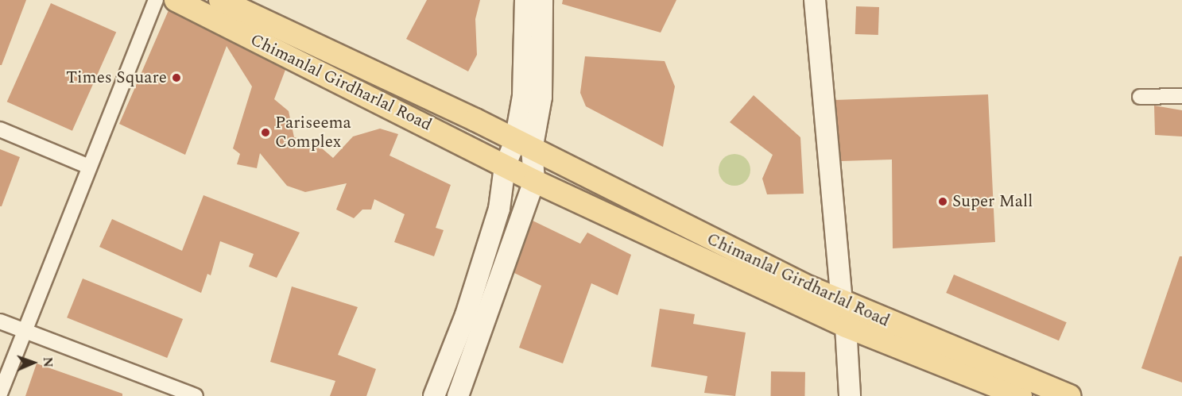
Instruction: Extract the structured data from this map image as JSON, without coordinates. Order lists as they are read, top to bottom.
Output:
{
  "streets": {
    "main road": ["Chimanlal Girdharlal Road"]
  },
  "places": ["Times Square", "Pariseema Complex", "Super Mall"],
  "north": "right"
}
